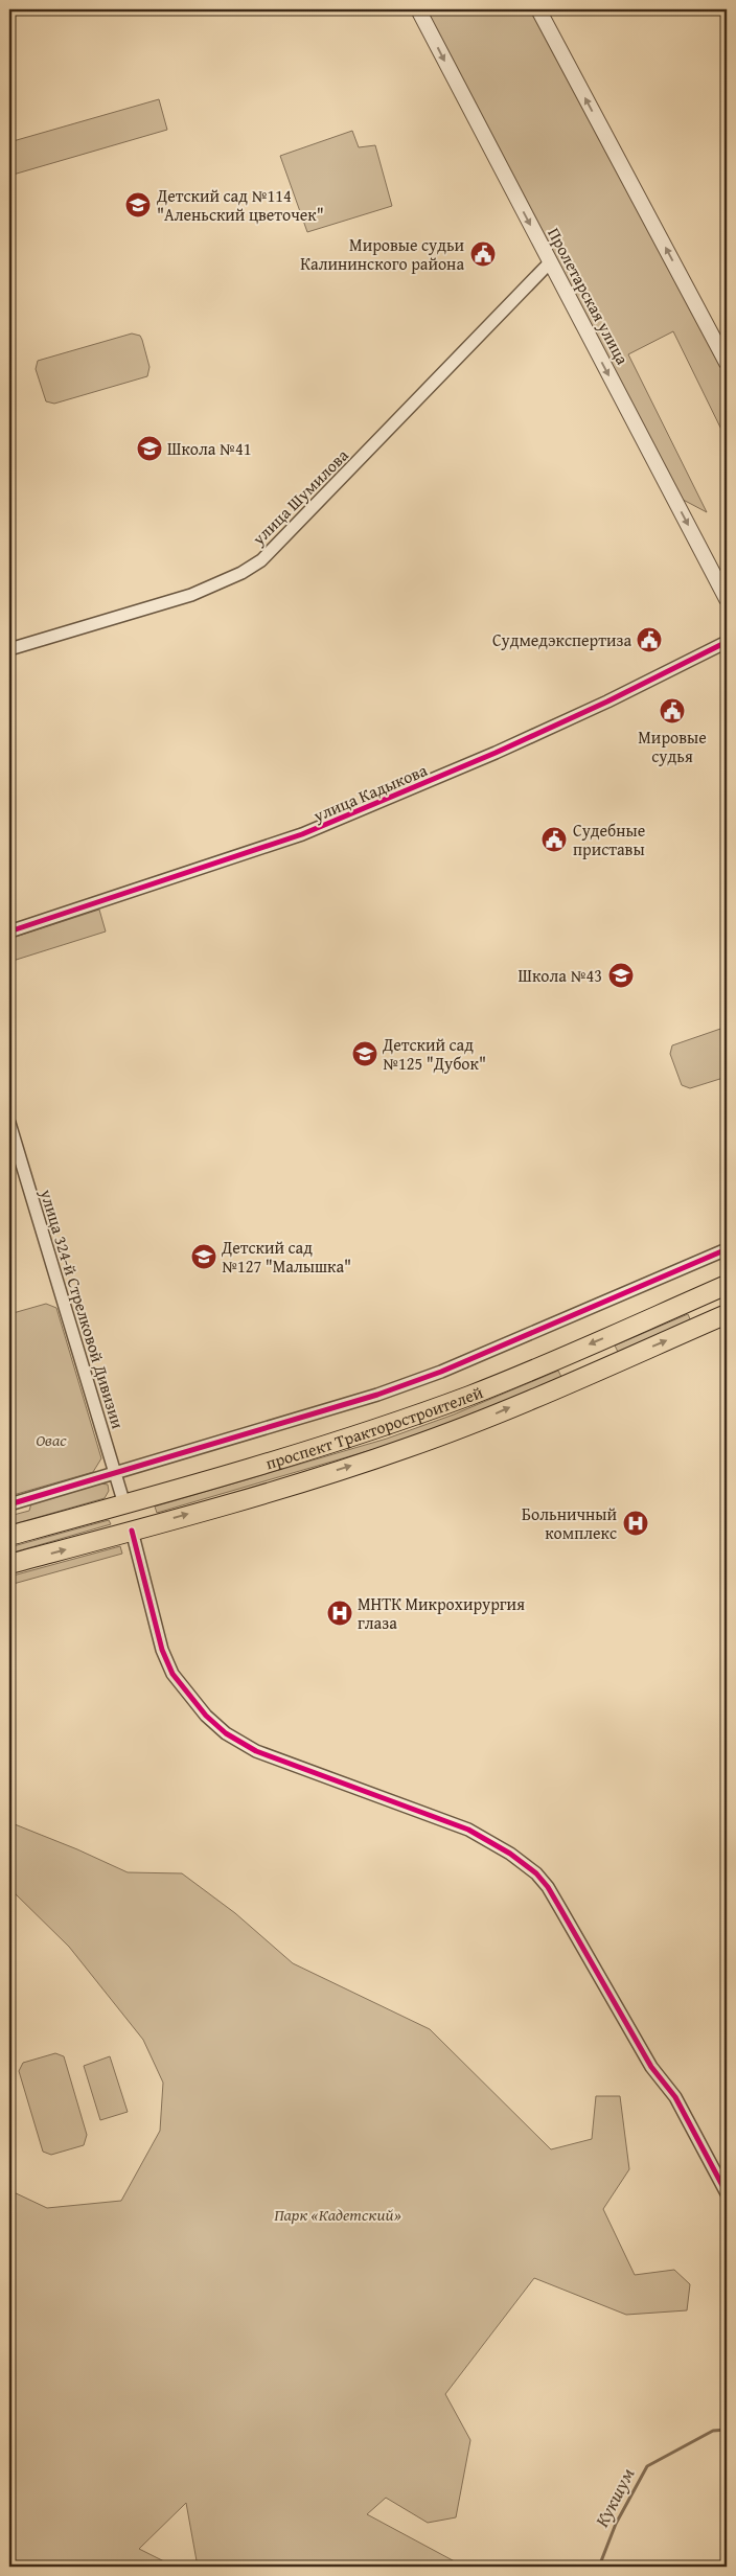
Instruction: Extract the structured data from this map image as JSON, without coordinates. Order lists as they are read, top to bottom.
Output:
{
  "streets": {
    "main road": ["проспект Тракторостроителей"],
    "street": [
      "Пролетарская улица",
      "улица Шумилова",
      "улица Кадыкова",
      "улица 324-й Стрелковой Дивизии"
    ]
  },
  "crossings": [
    ["Пролетарская улица", "улица Шумилова"],
    ["улица 324-й Стрелковой Дивизии", "проспект Тракторостроителей"]
  ],
  "water": ["Кукшум"],
  "parks": ["Овас", "Парк «Кадетский»"],
  "places": {
    "school or university": [
      "Детский сад №114 \"Аленьский цветочек\"",
      "Школа №41",
      "Школа №43",
      "Детский сад №125 \"Дубок\"",
      "Детский сад №127 \"Малышка\""
    ],
    "public building": [
      "Мировые судьи Калининского района",
      "Судмедэкспертиза",
      "Мировые судья",
      "Судебные приставы"
    ],
    "hospital": ["Больничный комплекс", "МНТК Микрохирургия глаза"]
  }
}
